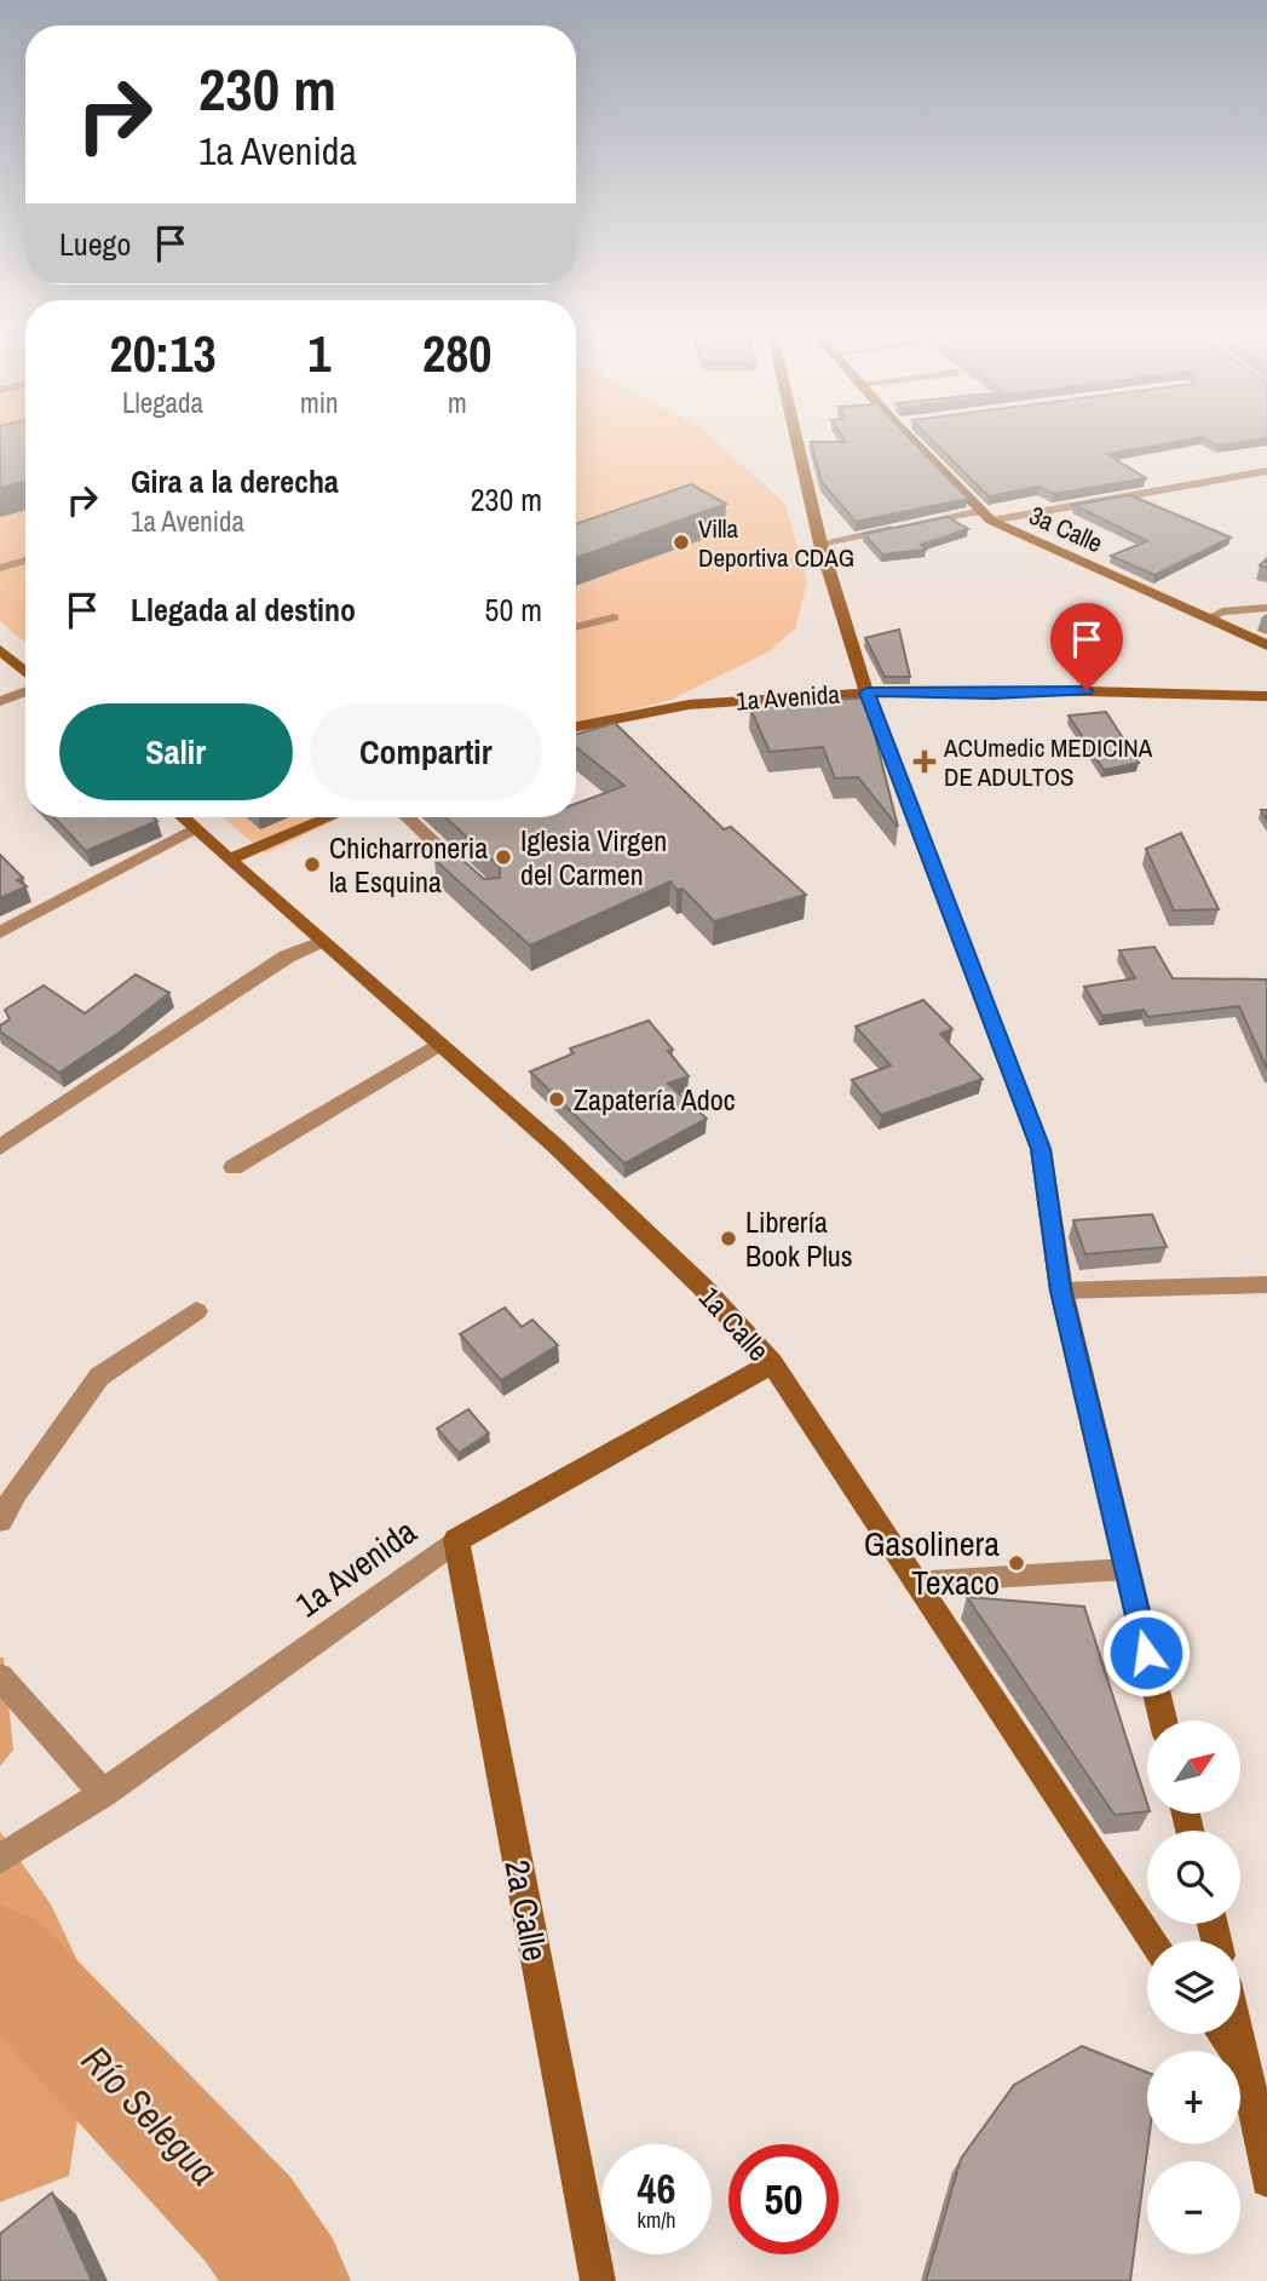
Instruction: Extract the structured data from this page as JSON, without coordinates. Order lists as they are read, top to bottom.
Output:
{
  "streets": {
    "main road": [
      "3a Calle",
      "1a Avenida",
      "1a Calle",
      "2a Calle"
    ]
  },
  "crossings": [
    ["1a Avenida", "1a Calle"],
    ["1a Avenida", "2a Calle"]
  ],
  "water": ["Río Selegua"],
  "places": {
    "other": [
      "Villa Deportiva CDAG",
      "Iglesia Virgen del Carmen",
      "Chicharroneria la Esquina",
      "Zapatería Adoc",
      "Librería Book Plus",
      "Gasolinera Texaco"
    ],
    "health": ["ACUmedic MEDICINA DE ADULTOS"]
  },
  "north": "top right",
  "page": {
    "turn": ["230 m", "1a Avenida"],
    "then": "Luego",
    "eta": [
      "20:13",
      "Llegada",
      "1",
      "min",
      "280",
      "m"
    ],
    "list": [
      {
        "name": "Gira a la derecha",
        "note": "1a Avenida",
        "value": "230 m"
      },
      {
        "name": "Llegada al destino",
        "value": "50 m"
      }
    ],
    "buttons": ["Salir", "Compartir"],
    "map_buttons": ["+", "−"],
    "speed": "46 km/h",
    "limit": "50"
  }
}
